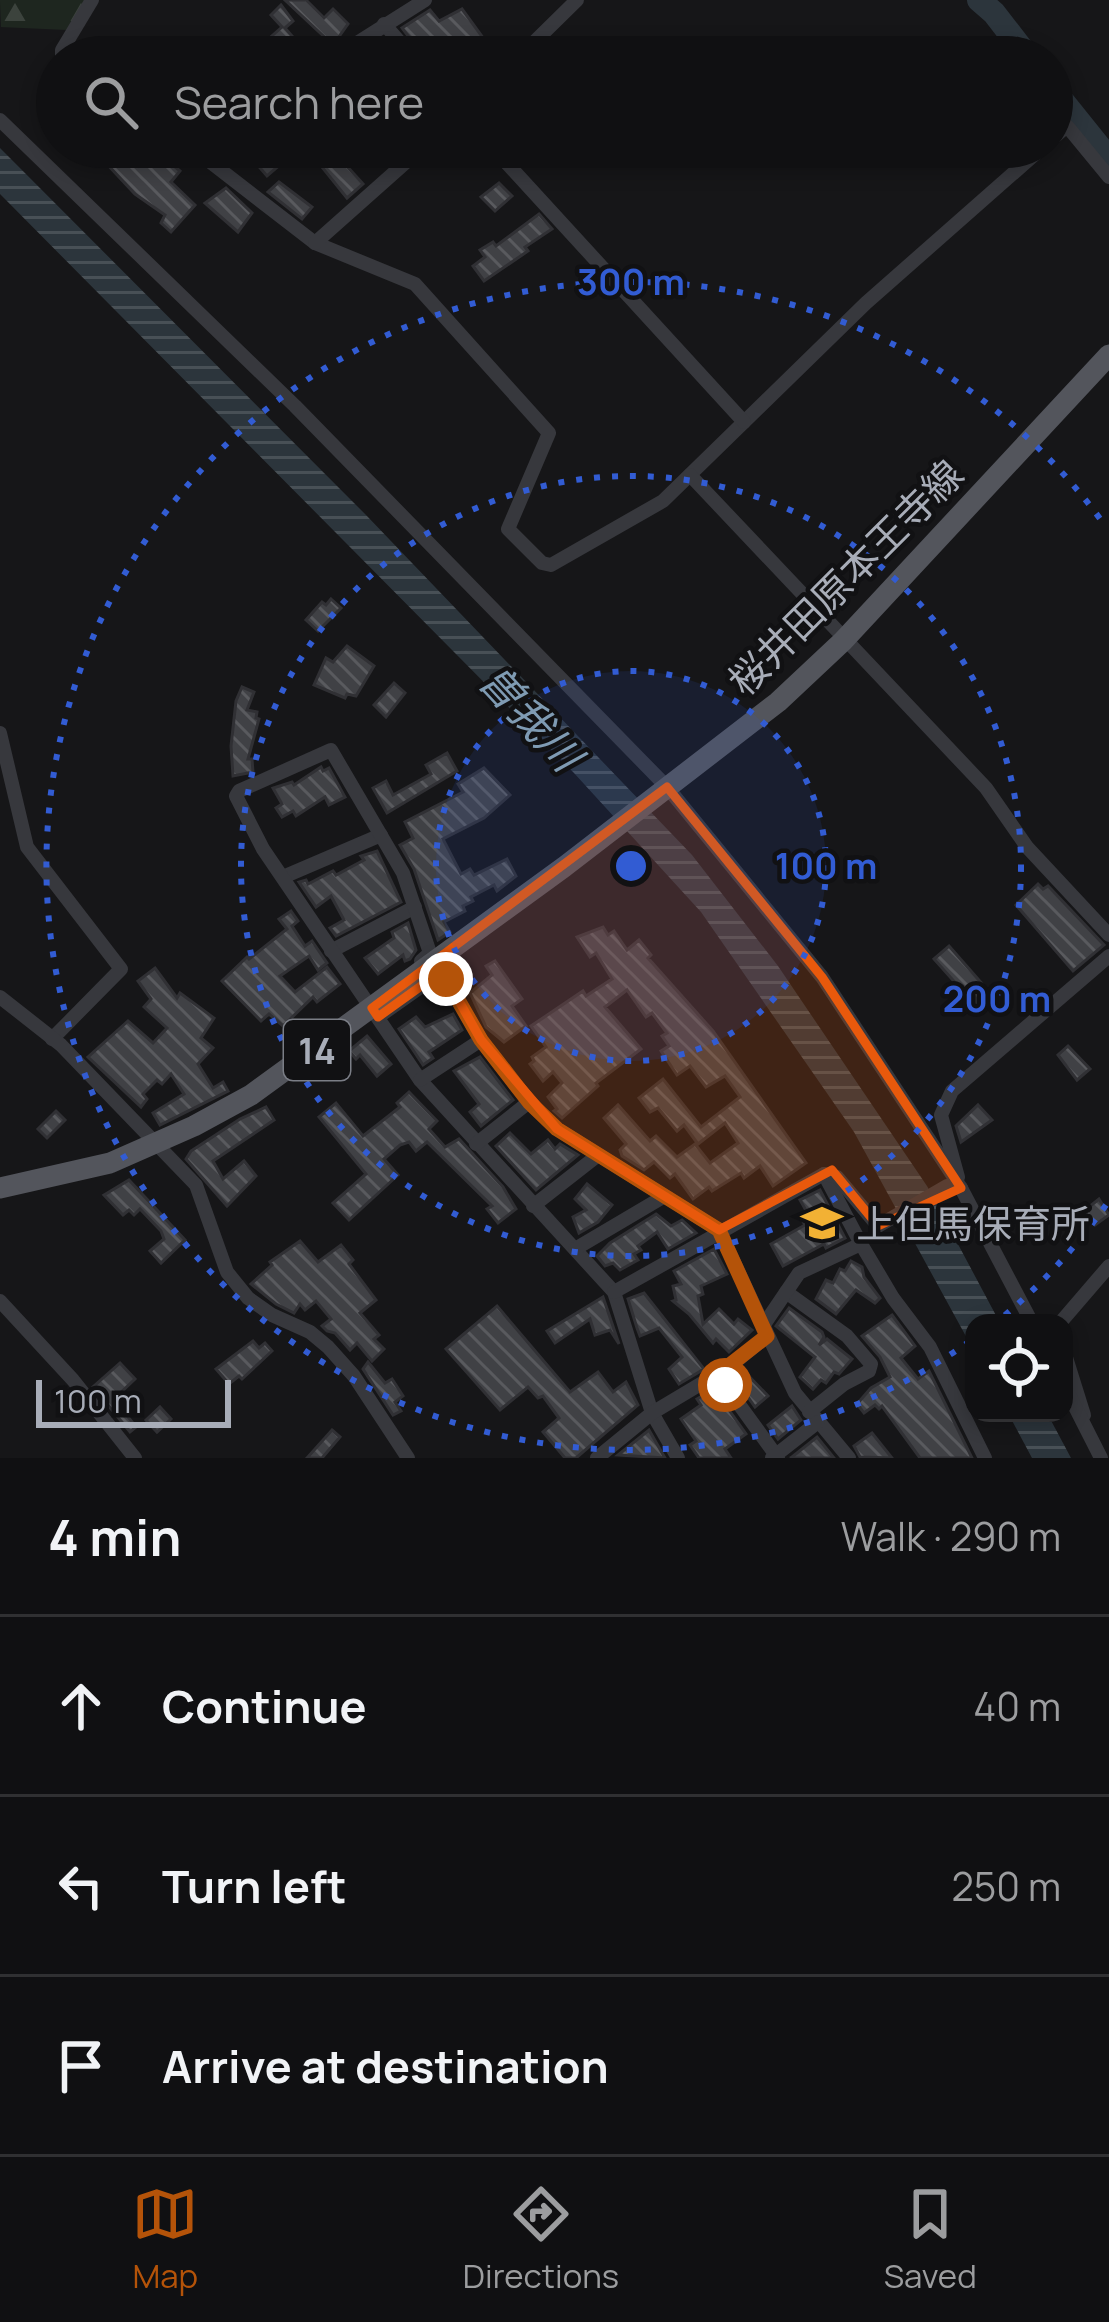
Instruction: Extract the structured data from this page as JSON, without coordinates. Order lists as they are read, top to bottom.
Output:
{
  "streets": {
    "main road": ["桜井田原本王寺線", "14"]
  },
  "water": ["曽我川"],
  "places": {
    "school or university": ["上但馬保育所"]
  },
  "scale_bar": "100 m",
  "page": {
    "search": "Search here",
    "scale": "100 m",
    "heading": ["4 min", "Walk · 290 m"],
    "list": [
      ["Continue", "40 m"],
      ["Turn left", "250 m"],
      "Arrive at destination"
    ],
    "nav": ["Map", "Directions", "Saved"]
  },
  "rings": ["300 m", "100 m", "200 m"]
}
